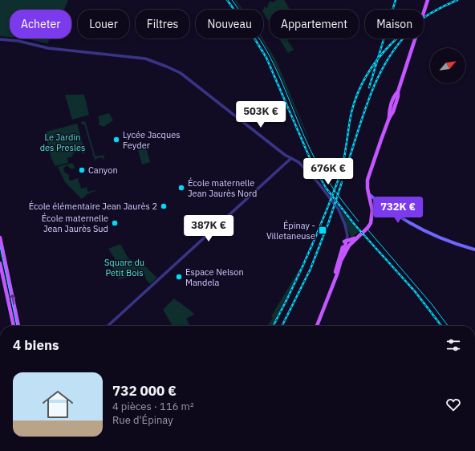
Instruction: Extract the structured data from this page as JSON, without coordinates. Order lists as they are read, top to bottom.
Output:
{
  "parks": ["Le Jardin des Presles", "Square du Petit Bois"],
  "places": {
    "other": [
      "Lycée Jacques Feyder",
      "Canyon",
      "École maternelle Jean Jaurès Nord",
      "École élémentaire Jean Jaurès 2",
      "École maternelle Jean Jaurès Sud",
      "Espace Nelson Mandela"
    ],
    "transit": ["Épinay - Villetaneuse"]
  },
  "north": "top right",
  "page": {
    "chip": [
      "Acheter",
      "Louer",
      "Filtres",
      "Nouveau",
      "Appartement",
      "Maison"
    ],
    "price": [
      "503K €",
      "676K €",
      "732K €",
      "387K €"
    ],
    "heading": "4 biens",
    "list": [
      {
        "name": "732 000 €",
        "note": "4 pièces · 116 m² · Rue d'Épinay"
      }
    ]
  }
}
